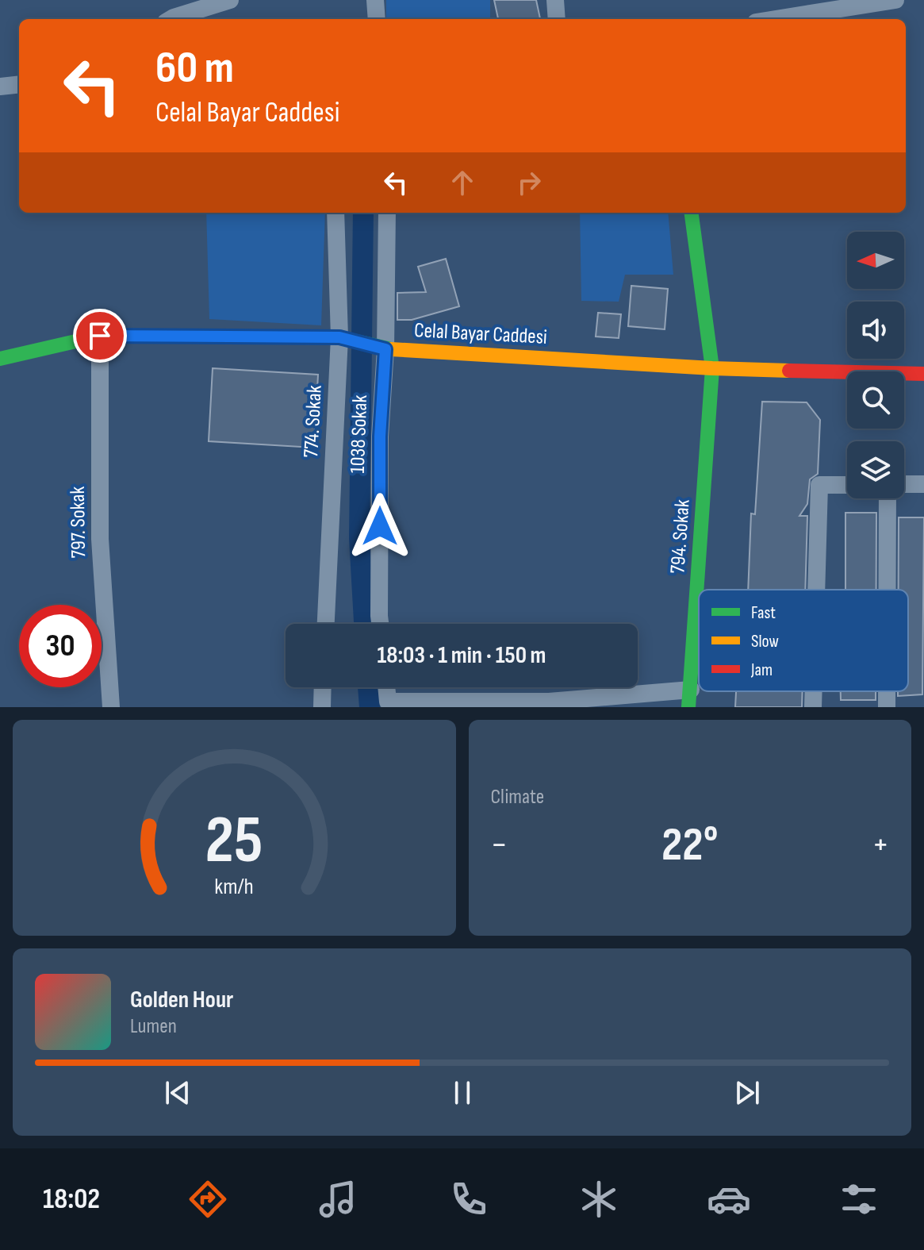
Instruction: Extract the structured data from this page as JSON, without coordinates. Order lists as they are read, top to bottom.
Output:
{
  "streets": {
    "street": [
      "Celal Bayar Caddesi",
      "774. Sokak",
      "1038 Sokak",
      "797. Sokak",
      "794. Sokak"
    ]
  },
  "crossings": [
    ["Celal Bayar Caddesi", "774. Sokak"],
    ["Celal Bayar Caddesi", "1038 Sokak"],
    ["Celal Bayar Caddesi", "797. Sokak"],
    ["Celal Bayar Caddesi", "794. Sokak"]
  ],
  "legend": ["Fast", "Slow", "Jam"],
  "north": "left",
  "page": {
    "turn": ["60 m", "Celal Bayar Caddesi"],
    "limit": "30",
    "trip": "18:03 · 1 min · 150 m",
    "tile": "Climate",
    "heat": ["−", "22°", "+"],
    "song": ["Golden Hour", "Lumen"],
    "tabs": "18:02",
    "gauge": ["25", "km/h"]
  }
}
